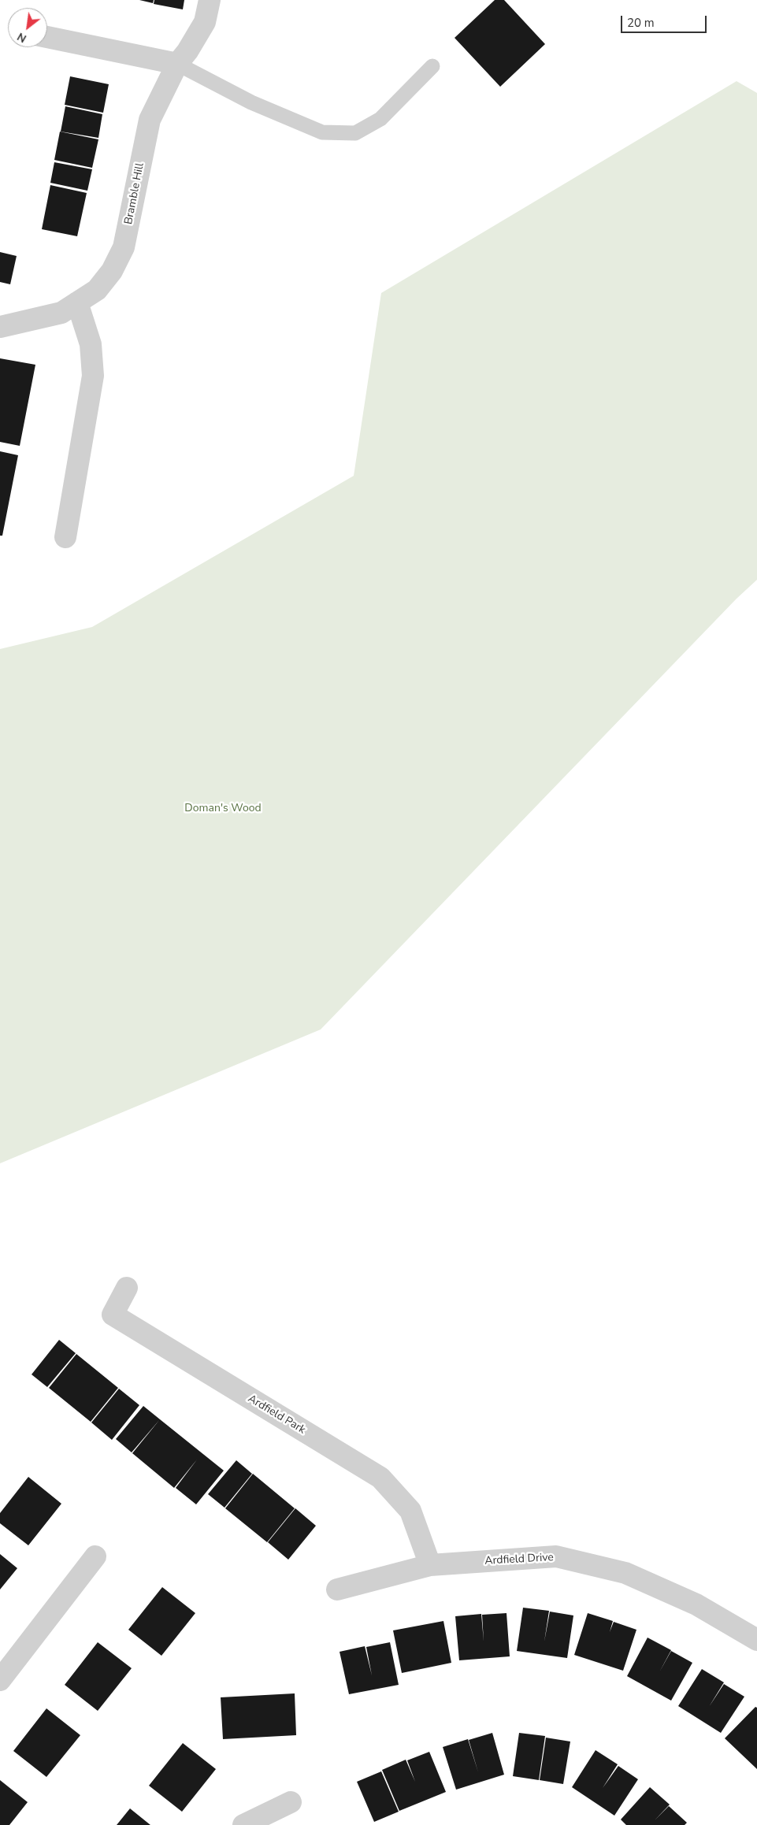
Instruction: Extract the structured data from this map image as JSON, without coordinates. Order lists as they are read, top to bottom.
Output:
{
  "streets": {
    "street": ["Bramble Hill", "Ardfield Park", "Ardfield Drive"]
  },
  "crossings": [
    ["Ardfield Park", "Ardfield Drive"]
  ],
  "parks": ["Doman's Wood"],
  "scale_bar": "20 m",
  "north": "bottom left"
}
